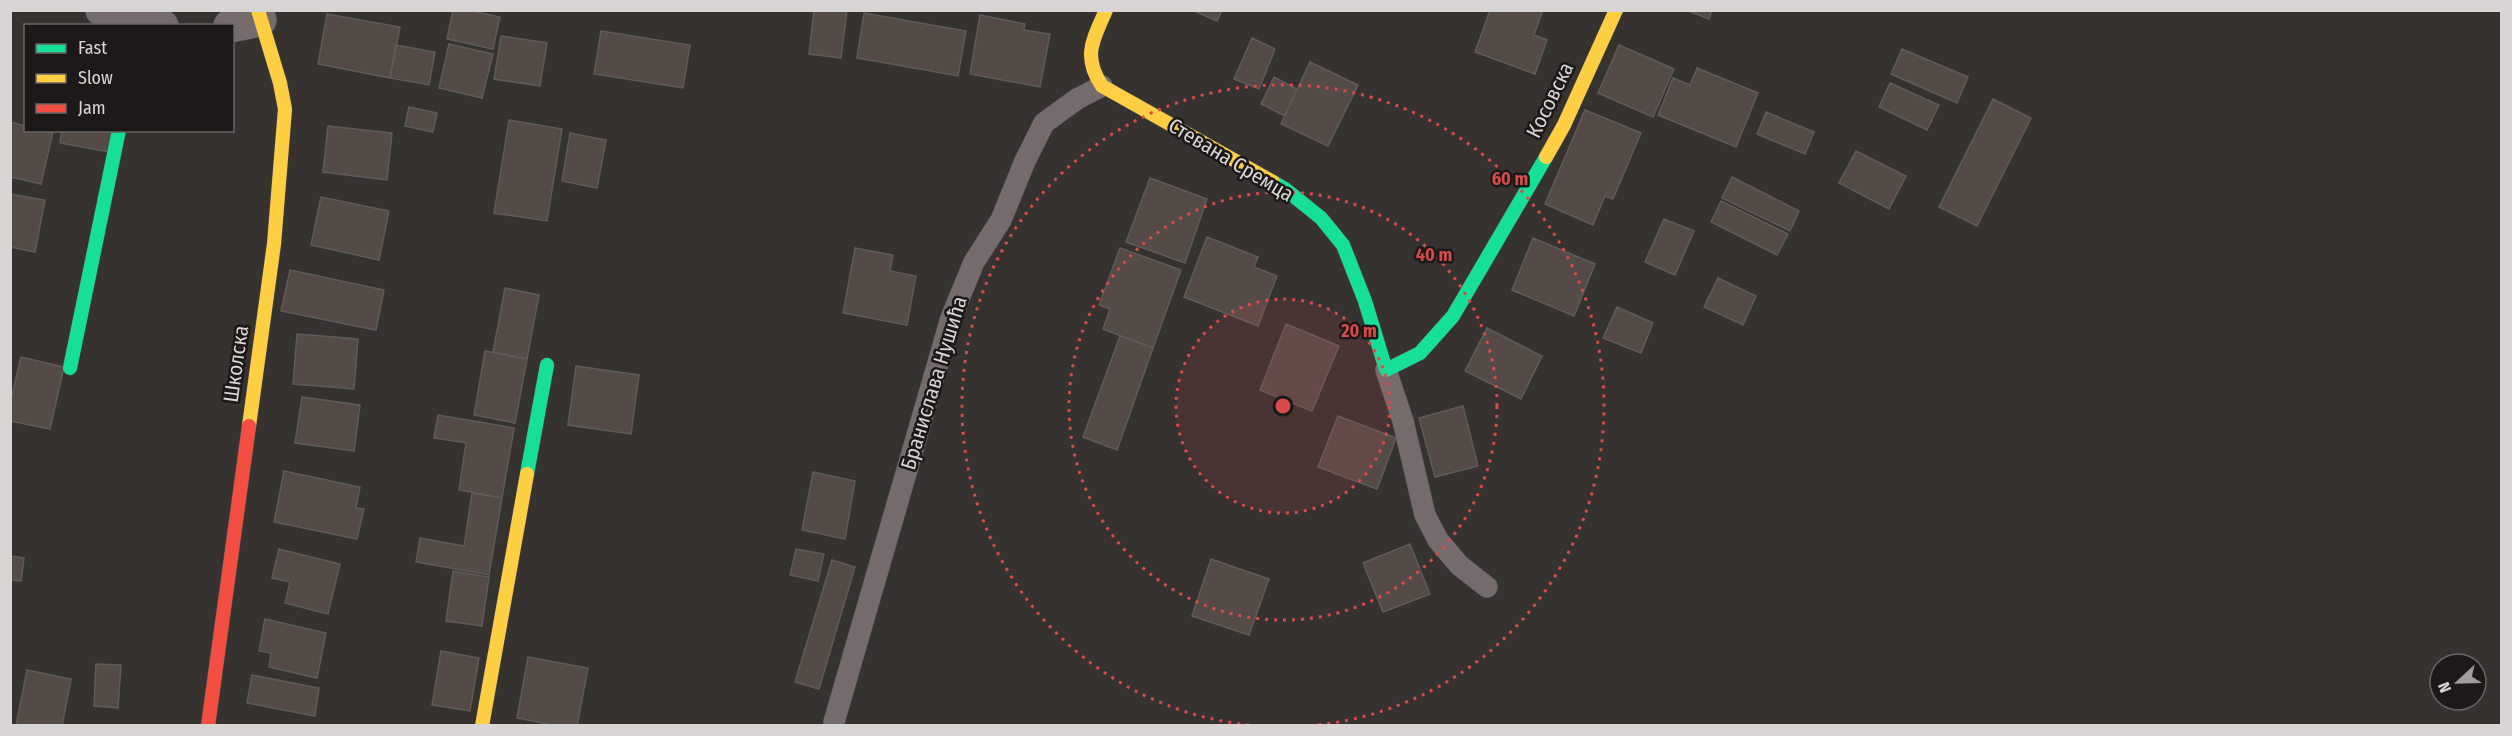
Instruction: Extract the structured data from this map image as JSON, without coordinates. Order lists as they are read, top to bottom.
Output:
{
  "streets": {
    "street": ["Косовска", "Стевана Сремца", "Школска"],
    "lane": ["Бранислава Нушића"]
  },
  "crossings": [
    ["Косовска", "Стевана Сремца"],
    ["Стевана Сремца", "Бранислава Нушића"]
  ],
  "legend": ["Fast", "Slow", "Jam"],
  "north": "left",
  "rings": ["60 m", "40 m", "20 m"]
}
